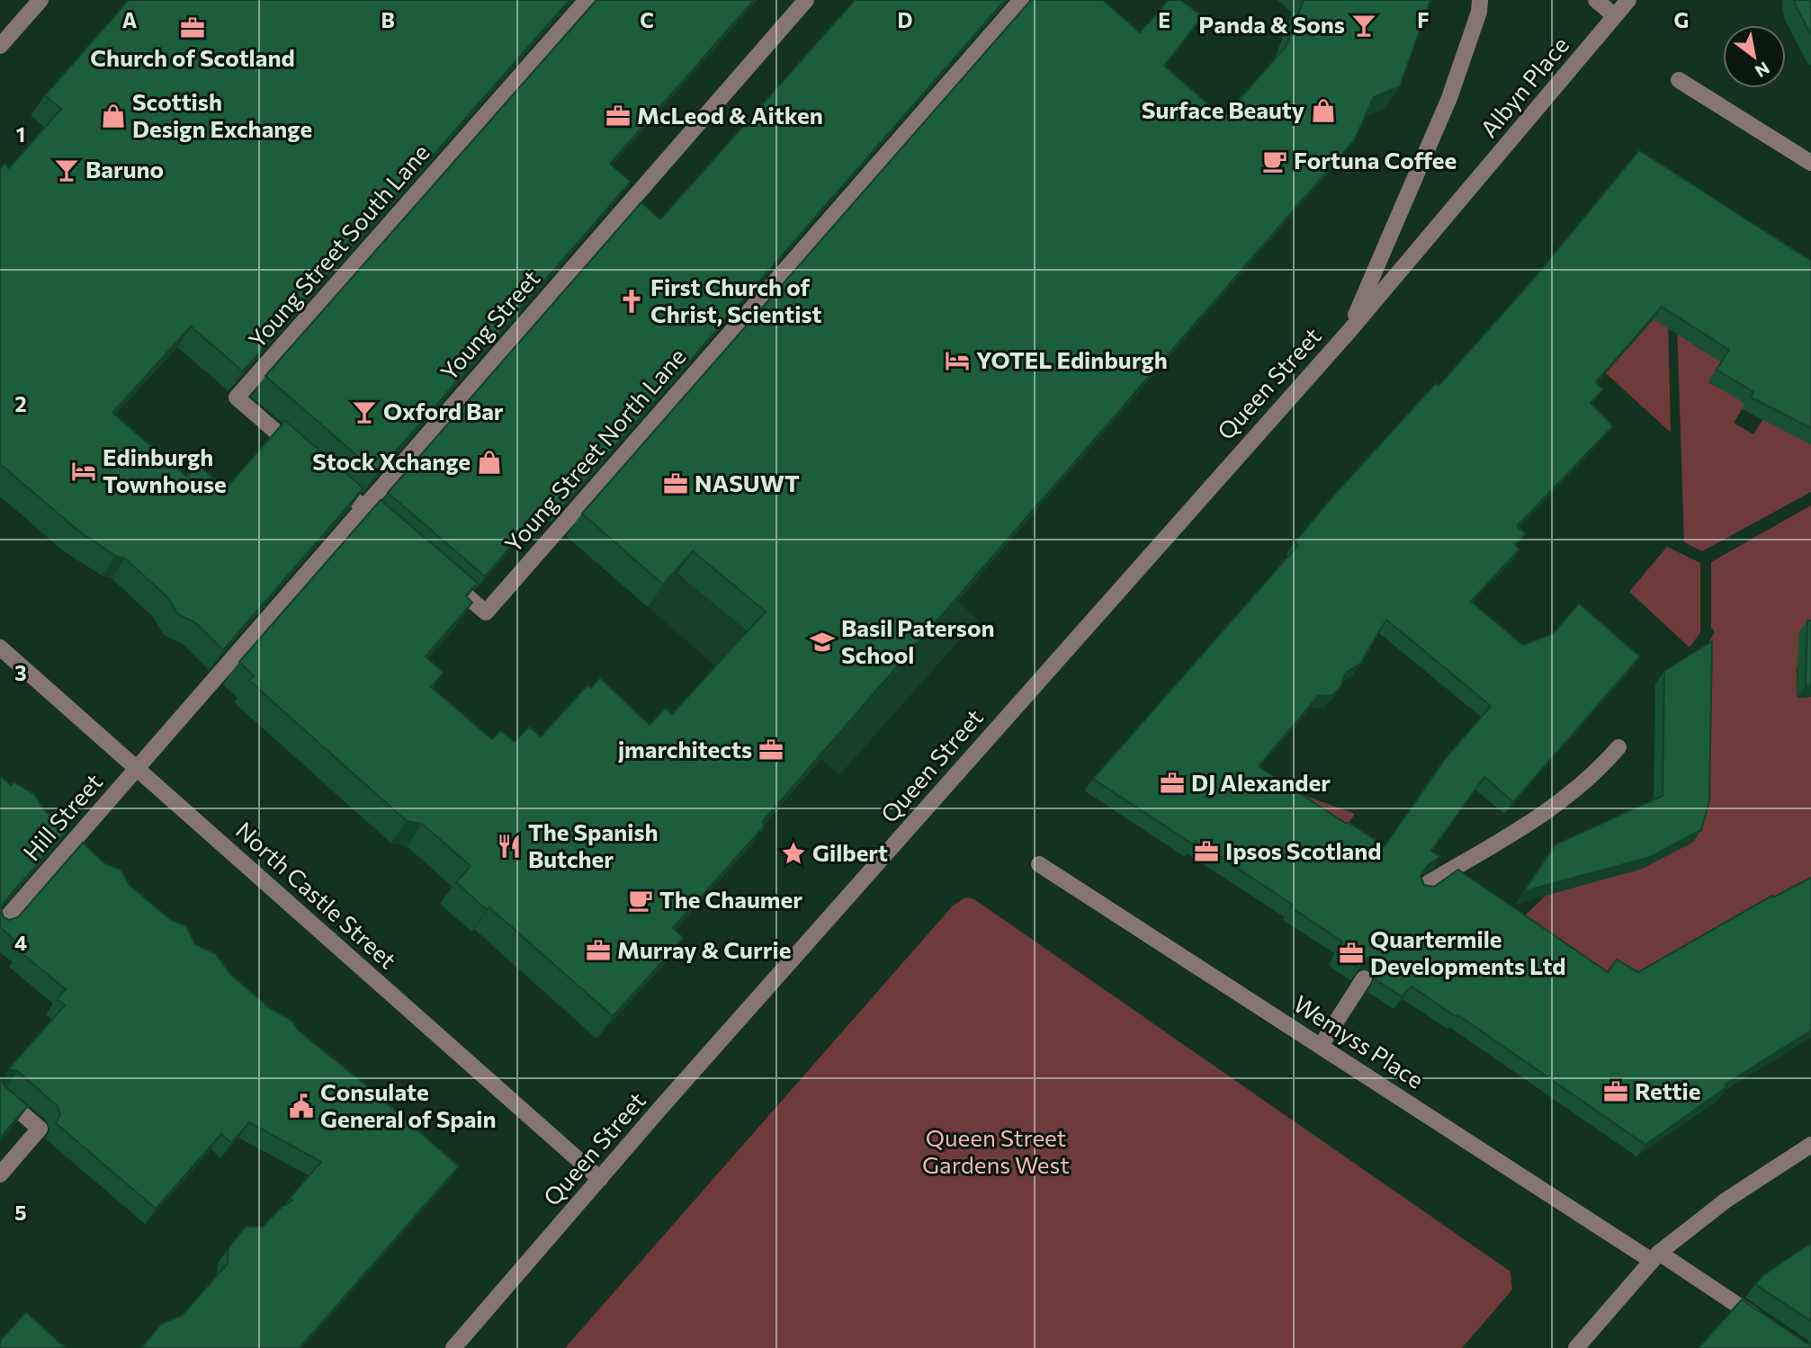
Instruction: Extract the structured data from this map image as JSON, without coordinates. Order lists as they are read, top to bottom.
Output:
{
  "streets": {
    "street": [
      "Albyn Place",
      "Young Street South Lane",
      "Young Street",
      "Queen Street",
      "Young Street North Lane",
      "Hill Street",
      "North Castle Street",
      "Wemyss Place"
    ]
  },
  "crossings": [
    ["Albyn Place", "Queen Street"],
    ["Young Street", "Hill Street"],
    ["Young Street", "North Castle Street"],
    ["Queen Street", "North Castle Street"],
    ["Hill Street", "North Castle Street"]
  ],
  "parks": ["Queen Street Gardens West"],
  "places": {
    "bar": ["Panda & Sons", "Baruno", "Oxford Bar"],
    "office": [
      "Church of Scotland",
      "McLeod & Aitken",
      "NASUWT",
      "jmarchitects",
      "DJ Alexander",
      "Ipsos Scotland",
      "Murray & Currie",
      "Quartermile Developments Ltd",
      "Rettie"
    ],
    "shop": ["Surface Beauty", "Scottish Design Exchange", "Stock Xchange"],
    "cafe": ["Fortuna Coffee", "The Chaumer"],
    "church": ["First Church of Christ, Scientist"],
    "hotel": ["YOTEL Edinburgh", "Edinburgh Townhouse"],
    "school or university": ["Basil Paterson School"],
    "restaurant": ["The Spanish Butcher"],
    "place": ["Gilbert"],
    "public building": ["Consulate General of Spain"]
  },
  "north": "bottom right",
  "grid": {
    "columns": [
      "A",
      "B",
      "C",
      "D",
      "E",
      "F",
      "G"
    ],
    "rows": [
      "1",
      "2",
      "3",
      "4",
      "5"
    ]
  }
}
